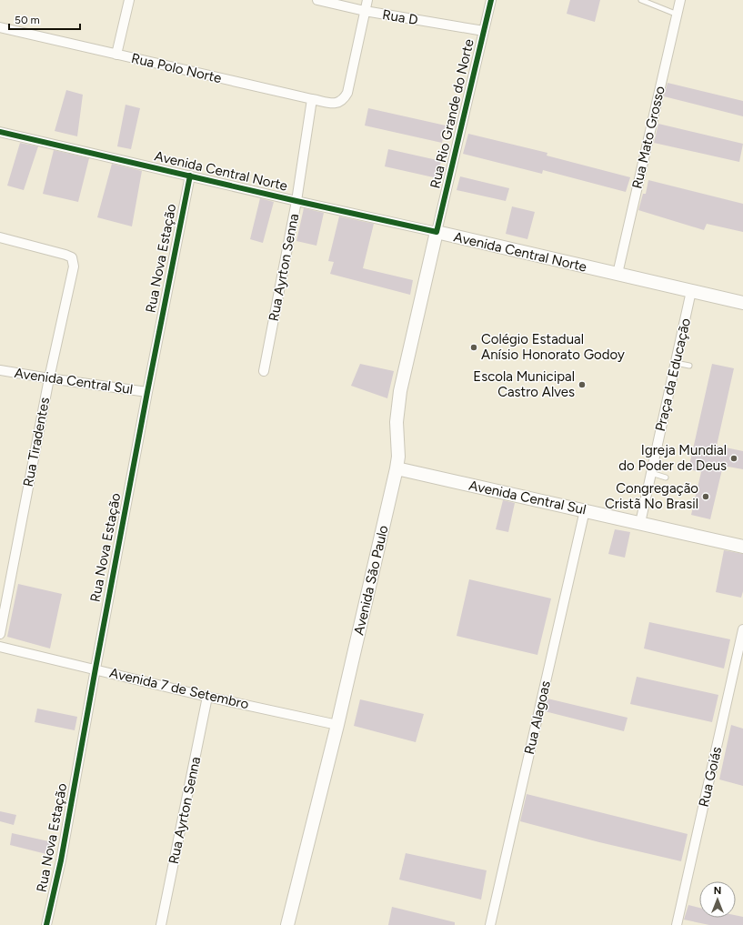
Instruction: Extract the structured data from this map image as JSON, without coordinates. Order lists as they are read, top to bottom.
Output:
{
  "streets": {
    "main road": ["Avenida Central Norte", "Avenida Central Sul", "Avenida São Paulo"],
    "street": [
      "Rua D",
      "Rua Polo Norte",
      "Rua Rio Grande do Norte",
      "Rua Mato Grosso",
      "Rua Nova Estação",
      "Rua Ayrton Senna",
      "Praça da Educação",
      "Rua Tiradentes",
      "Avenida 7 de Setembro",
      "Rua Alagoas",
      "Rua Goiás"
    ]
  },
  "crossings": [
    ["Rua D", "Rua Polo Norte"],
    ["Rua D", "Rua Rio Grande do Norte"],
    ["Rua Polo Norte", "Rua Ayrton Senna"],
    ["Rua Rio Grande do Norte", "Avenida Central Norte"],
    ["Rua Rio Grande do Norte", "Avenida São Paulo"],
    ["Rua Mato Grosso", "Avenida Central Norte"],
    ["Avenida Central Norte", "Rua Nova Estação"],
    ["Avenida Central Norte", "Rua Ayrton Senna"],
    ["Avenida Central Norte", "Praça da Educação"],
    ["Avenida Central Norte", "Avenida São Paulo"],
    ["Rua Nova Estação", "Avenida Central Sul"],
    ["Rua Nova Estação", "Avenida 7 de Setembro"],
    ["Rua Ayrton Senna", "Avenida 7 de Setembro"],
    ["Praça da Educação", "Avenida Central Sul"],
    ["Avenida Central Sul", "Rua Tiradentes"],
    ["Avenida Central Sul", "Avenida São Paulo"],
    ["Avenida Central Sul", "Rua Alagoas"],
    ["Avenida São Paulo", "Avenida 7 de Setembro"]
  ],
  "places": [
    "Colégio Estadual Anísio Honorato Godoy",
    "Escola Municipal Castro Alves",
    "Igreja Mundial do Poder de Deus",
    "Congregação Cristã No Brasil"
  ],
  "scale_bar": "50 m",
  "north": "top"
}
